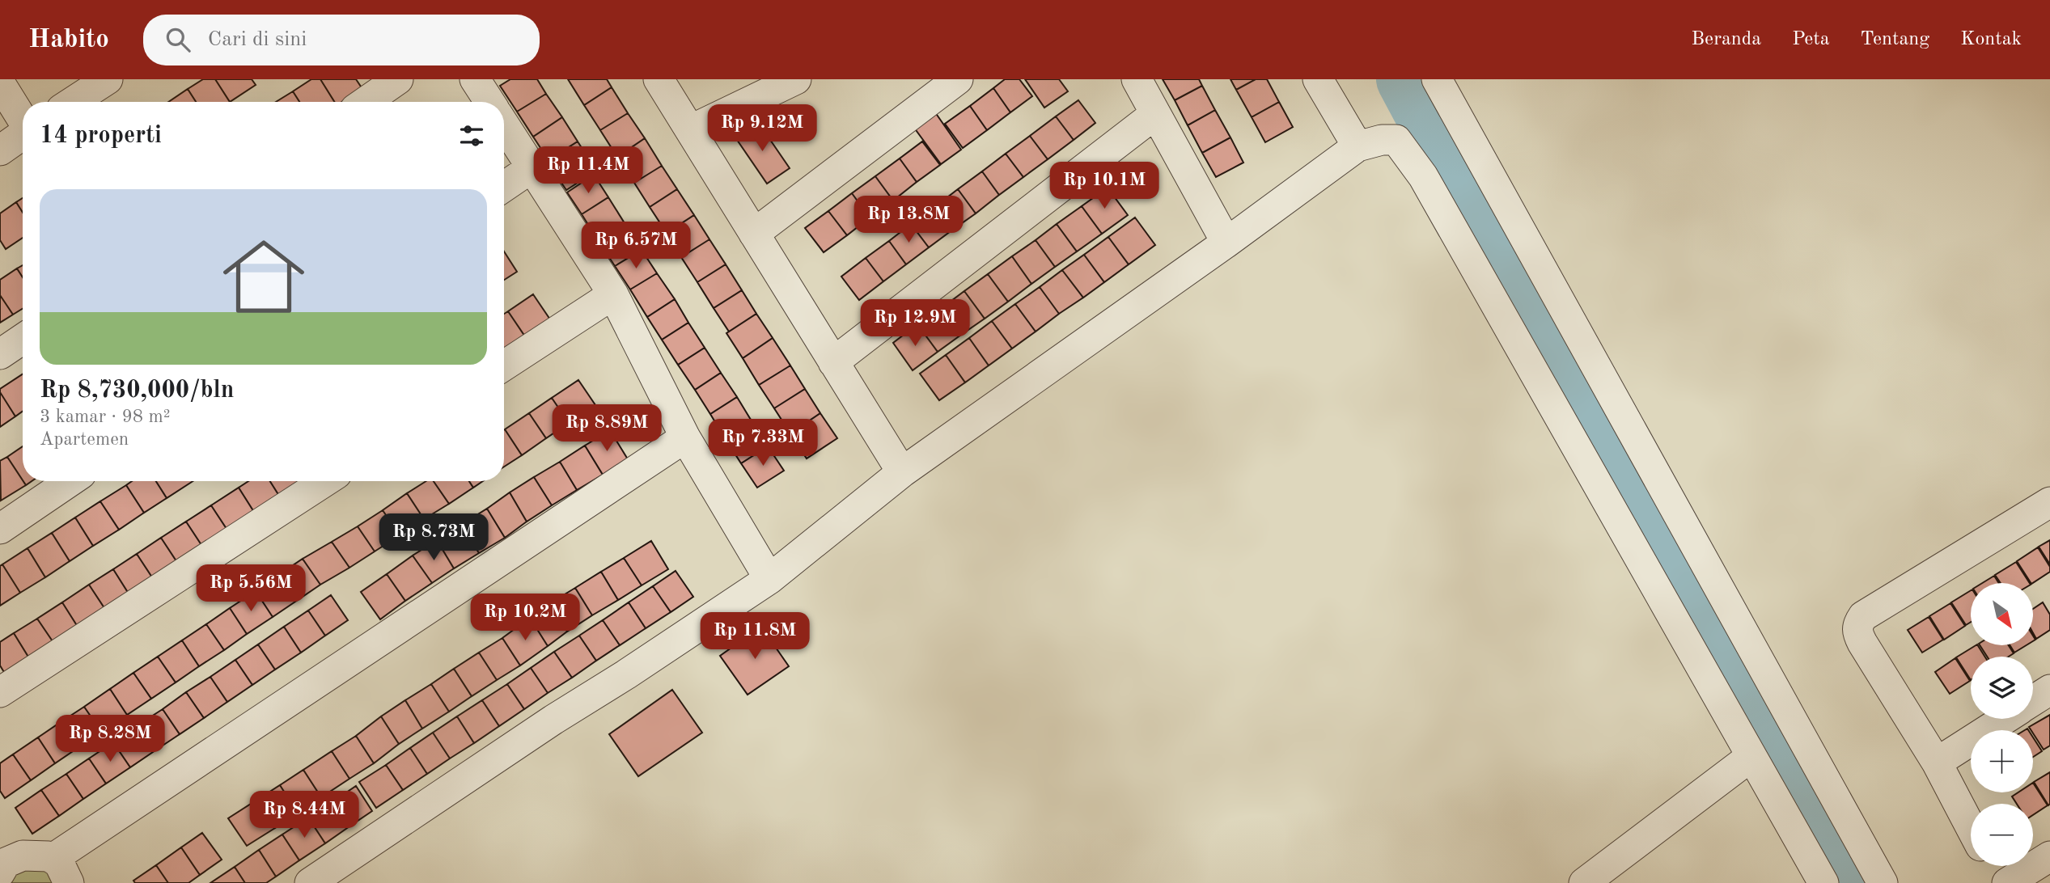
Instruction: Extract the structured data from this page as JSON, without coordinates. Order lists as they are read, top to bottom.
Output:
{
  "north": "bottom right",
  "page": {
    "header": "Habito",
    "search": "Cari di sini",
    "nav": [
      "Beranda",
      "Peta",
      "Tentang",
      "Kontak"
    ],
    "heading": "14 properti",
    "price": [
      "Rp 9.12M",
      "Rp 11.4M",
      "Rp 10.1M",
      "Rp 13.8M",
      "Rp 6.57M",
      "Rp 12.9M",
      "Rp 8.89M",
      "Rp 7.33M",
      "Rp 8.73M",
      "Rp 5.56M",
      "Rp 10.2M",
      "Rp 11.8M",
      "Rp 8.28M",
      "Rp 8.44M"
    ],
    "list": [
      {
        "name": "Rp 8,730,000/bln",
        "note": "3 kamar · 98 m² · Apartemen"
      }
    ],
    "map_buttons": ["+", "−"]
  }
}
